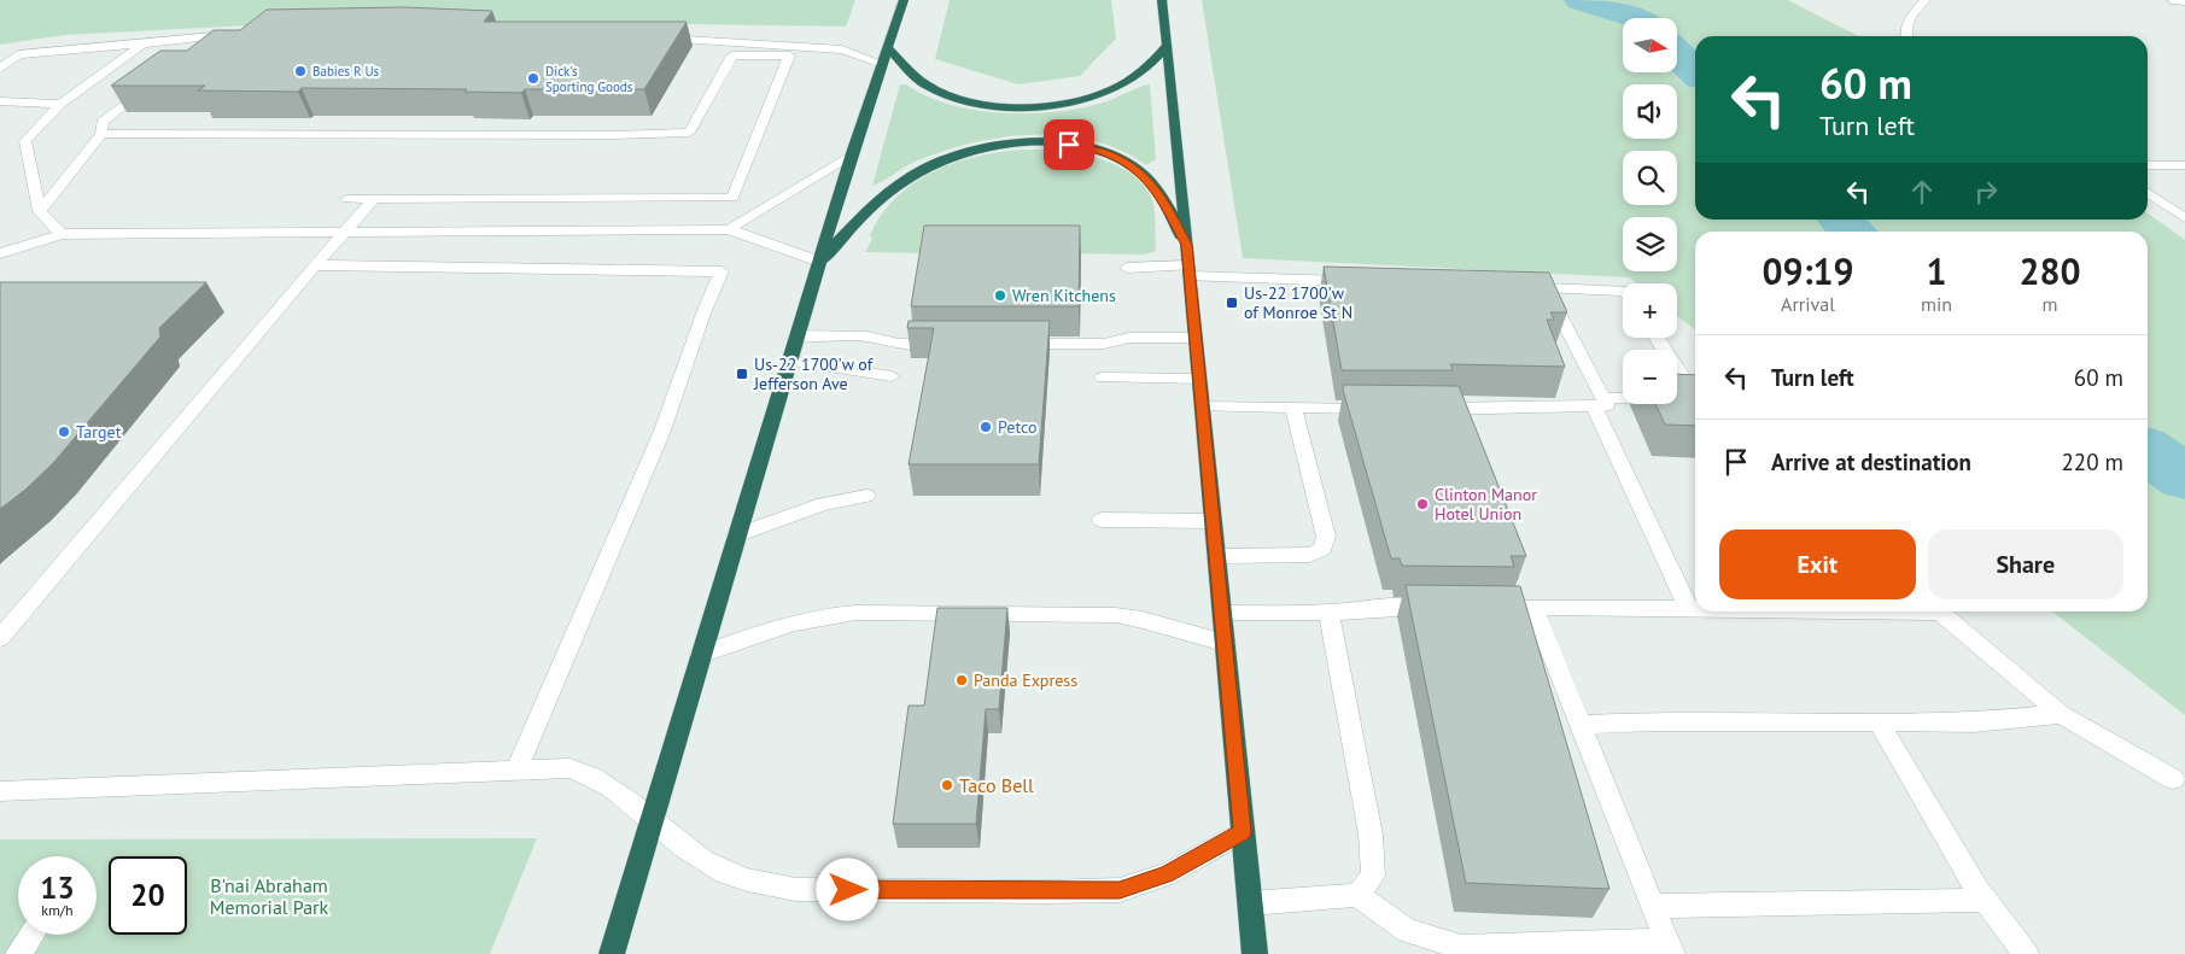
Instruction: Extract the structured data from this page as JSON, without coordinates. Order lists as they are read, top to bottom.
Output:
{
  "parks": ["B'nai Abraham Memorial Park"],
  "places": {
    "other": [
      "Babies R Us",
      "Dick's Sporting Goods",
      "Wren Kitchens",
      "Petco",
      "Target",
      "Clinton Manor Hotel Union",
      "Panda Express",
      "Taco Bell"
    ],
    "transit": ["Us-22 1700'w of Monroe St N", "Us-22 1700'w of Jefferson Ave"]
  },
  "north": "right",
  "page": {
    "map_buttons": ["+", "−"],
    "turn": ["60 m", "Turn left"],
    "eta": [
      "09:19",
      "Arrival",
      "1",
      "min",
      "280",
      "m"
    ],
    "list": [
      {
        "name": "Turn left",
        "value": "60 m"
      },
      {
        "name": "Arrive at destination",
        "value": "220 m"
      }
    ],
    "buttons": ["Exit", "Share"],
    "speed": "13 km/h",
    "limit": "20"
  }
}
